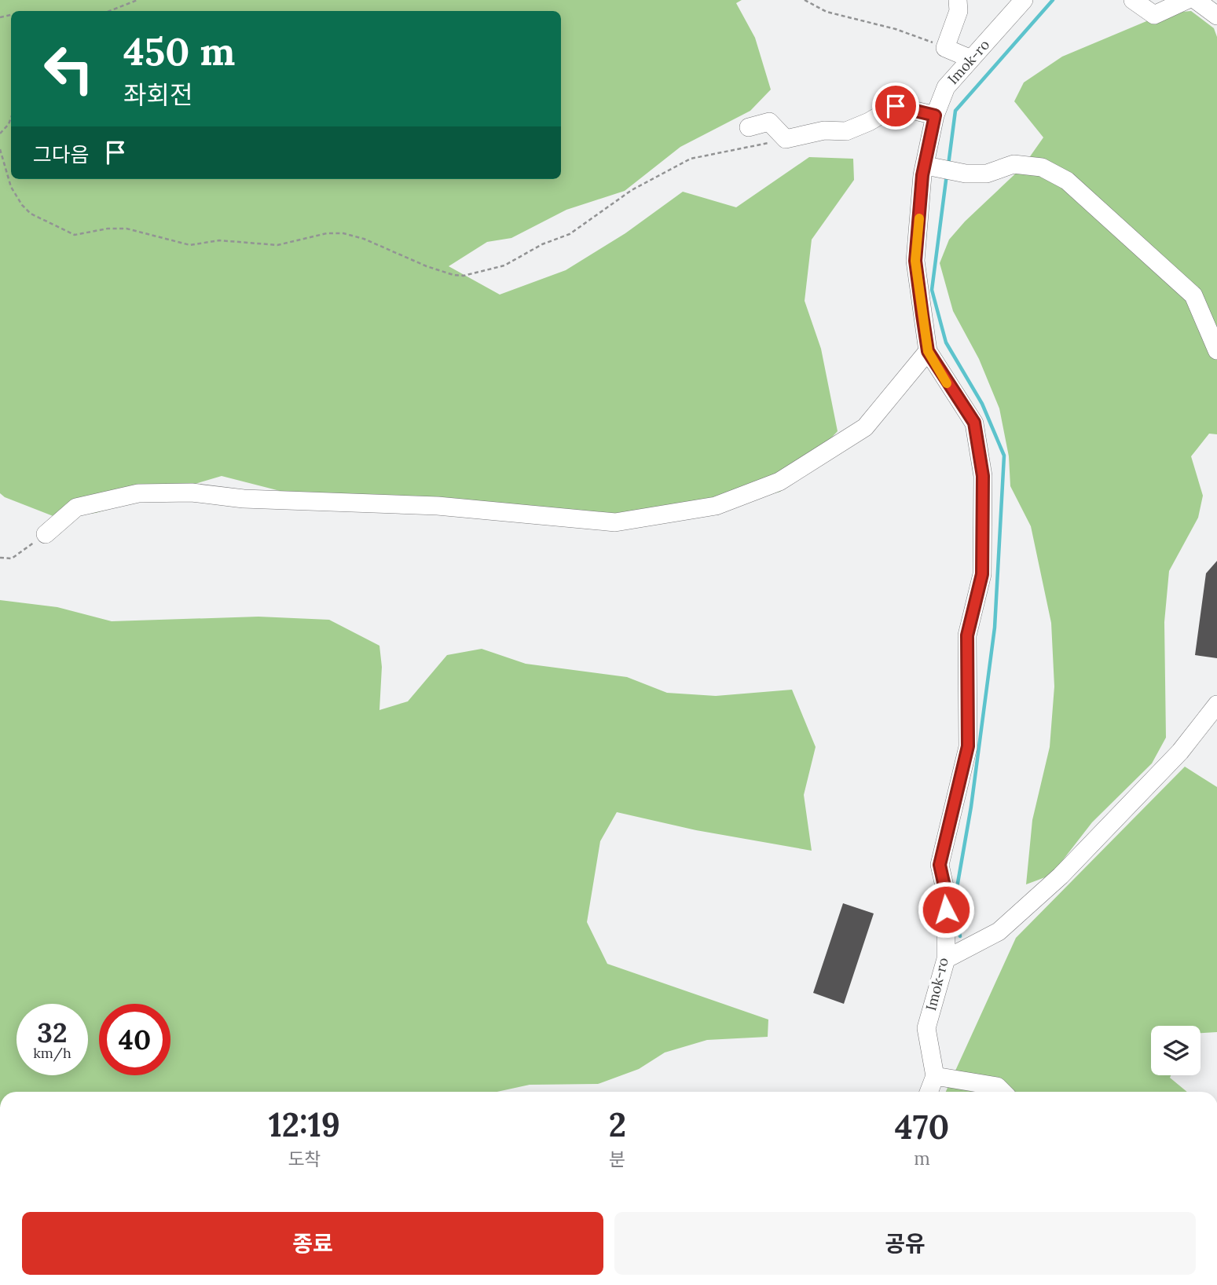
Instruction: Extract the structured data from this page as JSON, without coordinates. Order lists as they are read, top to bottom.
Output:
{
  "streets": {
    "street": ["Imok-ro"]
  },
  "page": {
    "turn": ["450 m", "좌회전"],
    "then": "그다음",
    "speed": "32 km/h",
    "limit": "40",
    "eta": [
      "12:19",
      "도착",
      "2",
      "분",
      "470",
      "m"
    ],
    "buttons": ["종료", "공유"]
  }
}
